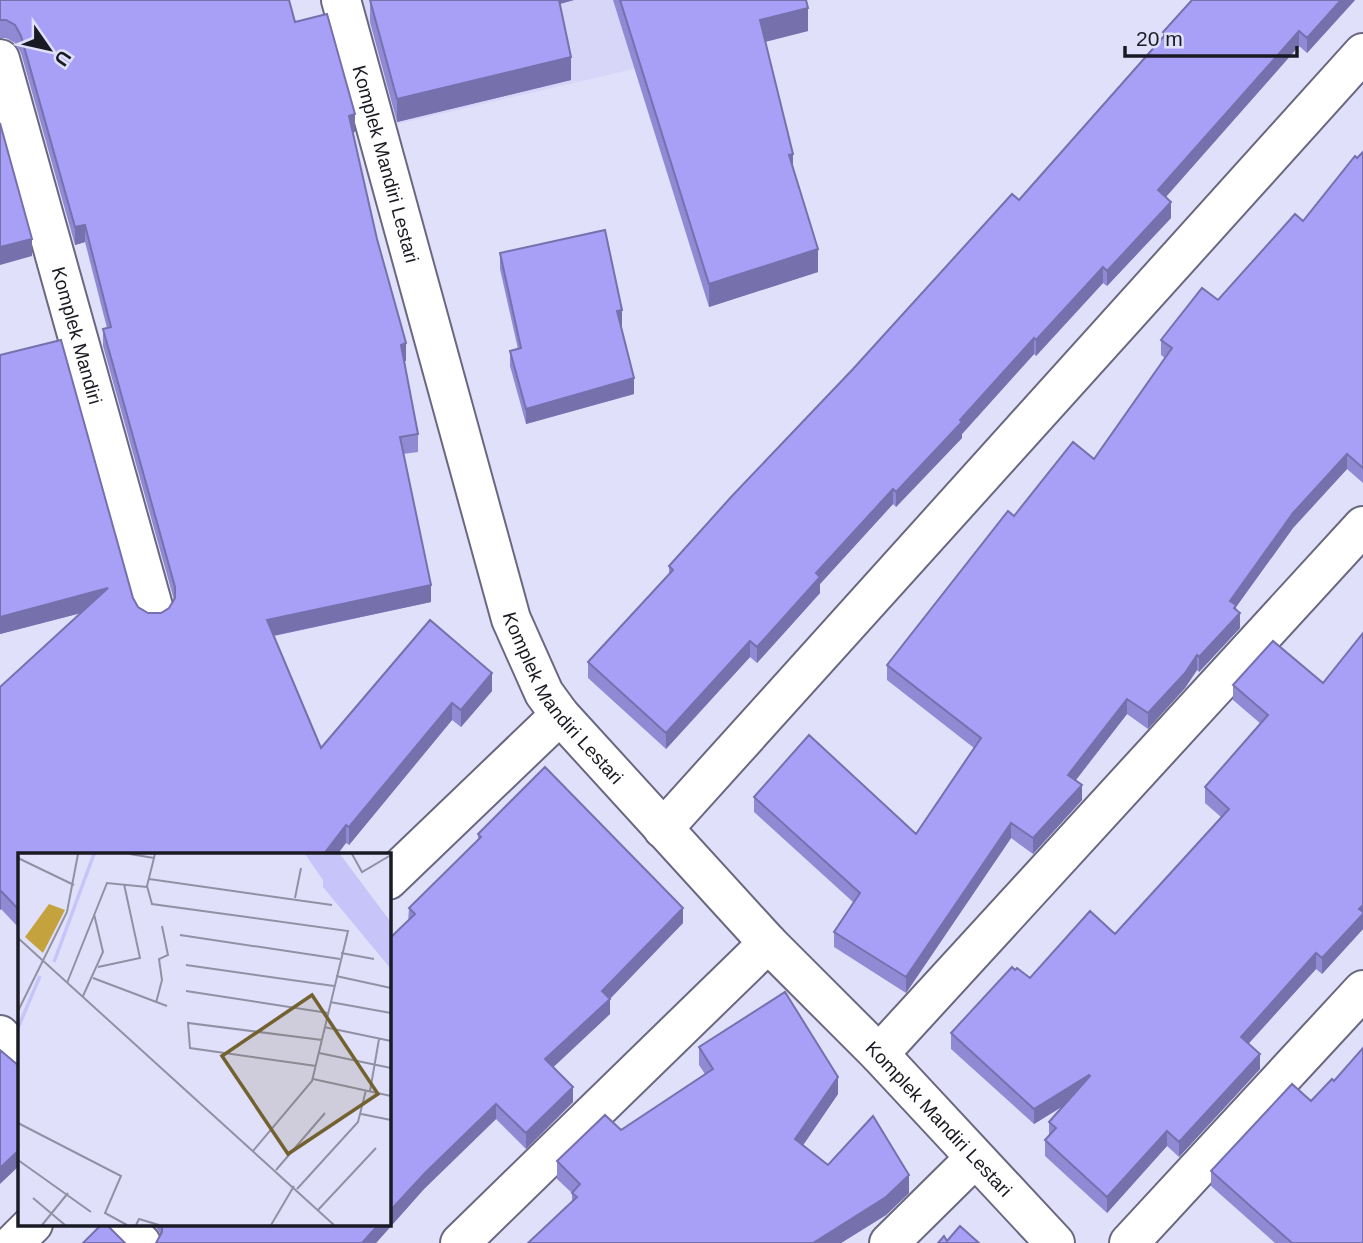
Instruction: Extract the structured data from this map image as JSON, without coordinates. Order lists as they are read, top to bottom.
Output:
{
  "streets": {
    "street": ["Komplek Mandiri Lestari", "Komplek Mandiri"]
  },
  "scale_bar": "20 m",
  "north": "bottom right"
}
